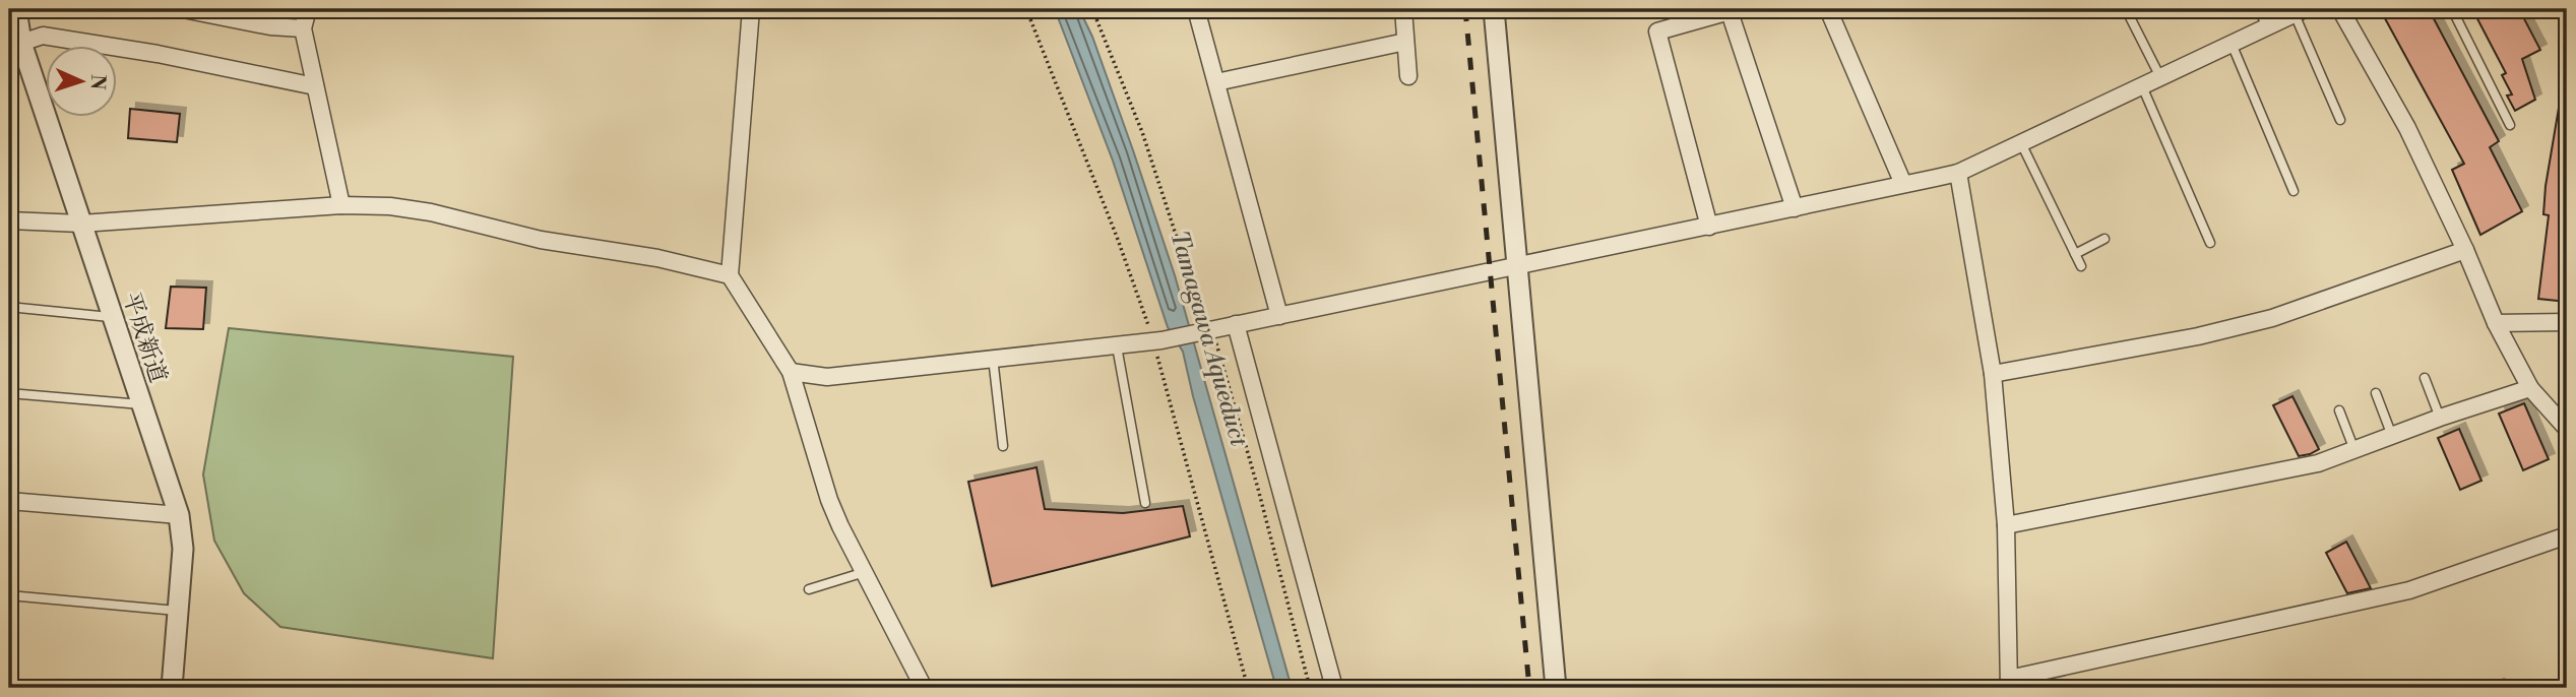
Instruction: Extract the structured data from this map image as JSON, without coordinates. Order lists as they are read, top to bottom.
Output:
{
  "streets": {
    "street": ["平成新道"]
  },
  "water": ["Tamagawa Aqueduct"],
  "north": "right"
}
